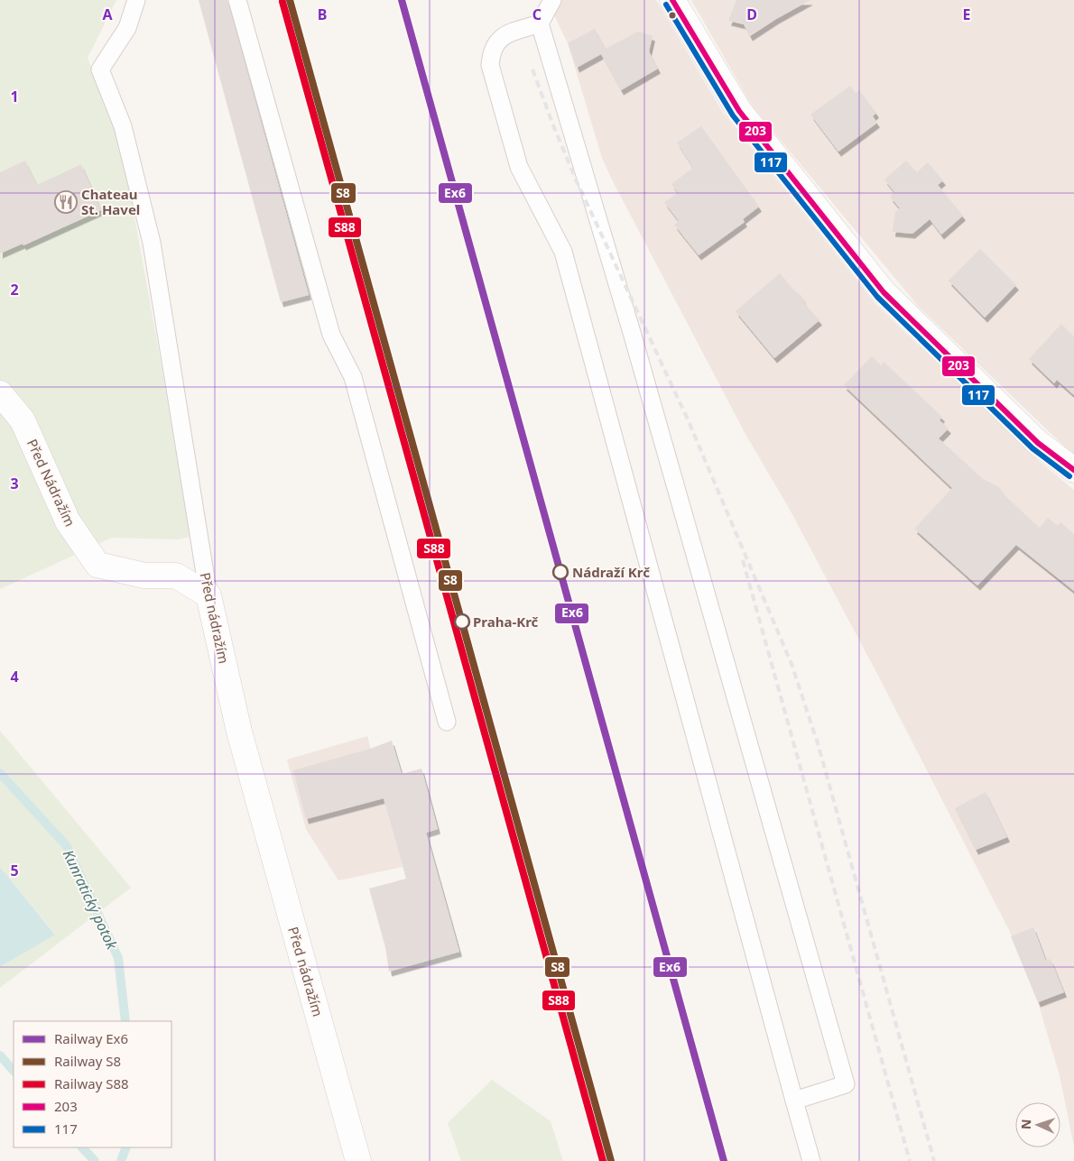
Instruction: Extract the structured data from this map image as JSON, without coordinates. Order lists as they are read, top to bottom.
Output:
{
  "streets": {
    "street": ["Před Nádražím", "Před nádražím"]
  },
  "crossings": [
    ["Před Nádražím", "Před nádražím"]
  ],
  "water": ["Kunratický potok"],
  "places": {
    "restaurant": ["Chateau St. Havel"],
    "other": ["Nádraží Krč", "Praha-Krč"]
  },
  "lines": [
    "rail line Ex6",
    "rail line S8",
    "transit line 203",
    "rail line S88",
    "transit line 117"
  ],
  "legend": [
    "Railway Ex6",
    "Railway S8",
    "Railway S88",
    "203",
    "117"
  ],
  "north": "left",
  "grid": {
    "columns": [
      "A",
      "B",
      "C",
      "D",
      "E"
    ],
    "rows": [
      "1",
      "2",
      "3",
      "4",
      "5"
    ]
  }
}
